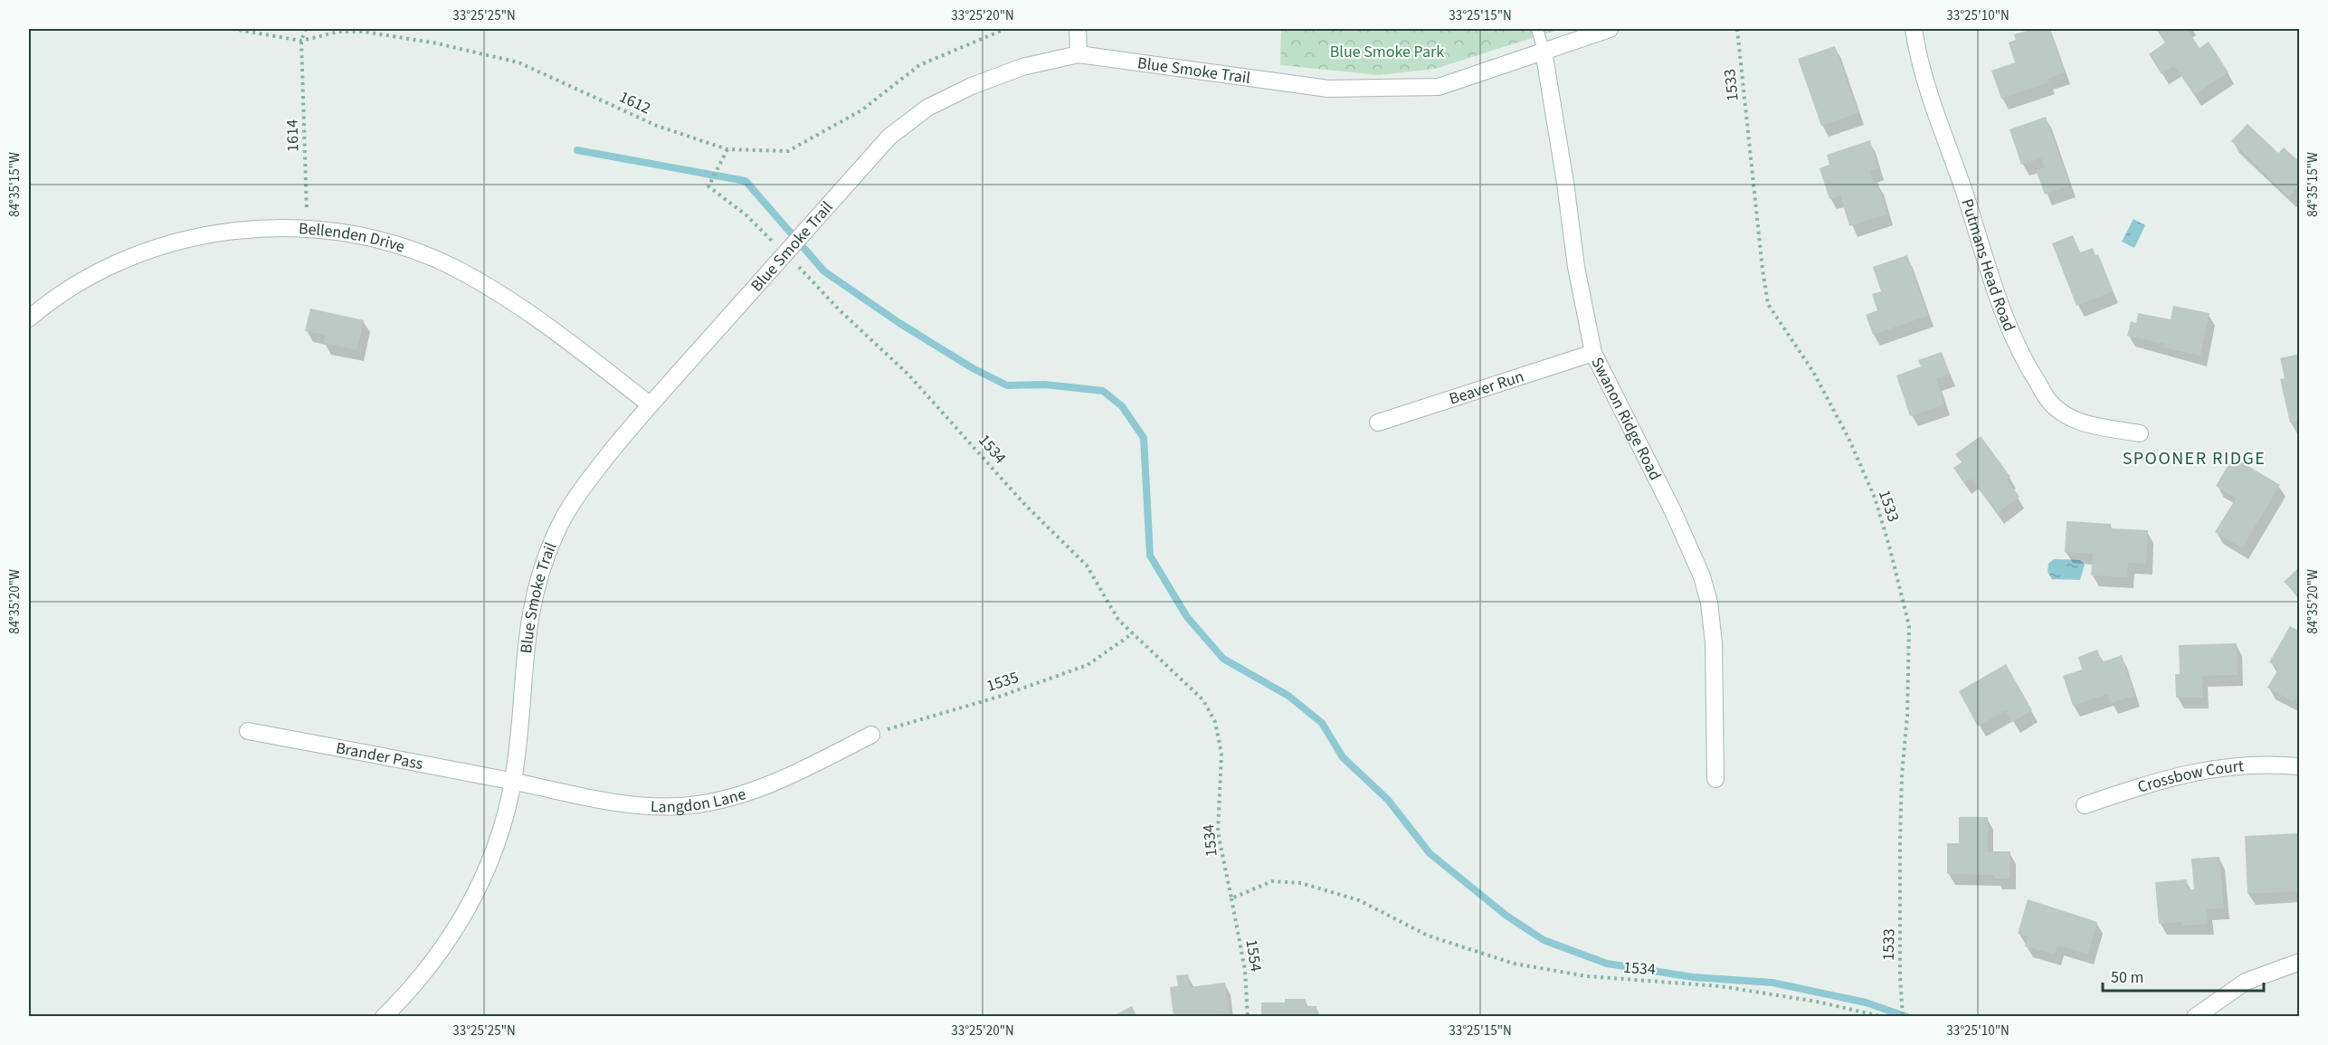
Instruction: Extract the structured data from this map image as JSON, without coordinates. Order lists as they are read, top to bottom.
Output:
{
  "streets": {
    "street": [
      "Blue Smoke Trail",
      "Bellenden Drive",
      "Putmans Head Road",
      "Beaver Run",
      "Swanon Ridge Road",
      "Brander Pass",
      "Crossbow Court",
      "Langdon Lane"
    ],
    "path": [
      "1533",
      "1612",
      "1614",
      "1534",
      "1535",
      "1554"
    ]
  },
  "crossings": [
    ["Blue Smoke Trail", "Bellenden Drive"],
    ["Blue Smoke Trail", "Swanon Ridge Road"],
    ["Blue Smoke Trail", "Brander Pass"],
    ["Blue Smoke Trail", "Langdon Lane"],
    ["1612", "1614"],
    ["1614", "Bellenden Drive"],
    ["Beaver Run", "Swanon Ridge Road"],
    ["1534", "1535"],
    ["1534", "1554"],
    ["1535", "Langdon Lane"],
    ["Brander Pass", "Langdon Lane"]
  ],
  "districts": ["SPOONER RIDGE"],
  "parks": ["Blue Smoke Park"],
  "scale_bar": "50 m",
  "coordinates": [
    "33°25'25\"N",
    "33°25'20\"N",
    "33°25'15\"N",
    "33°25'10\"N",
    "84°35'15\"W",
    "84°35'20\"W"
  ]
}
